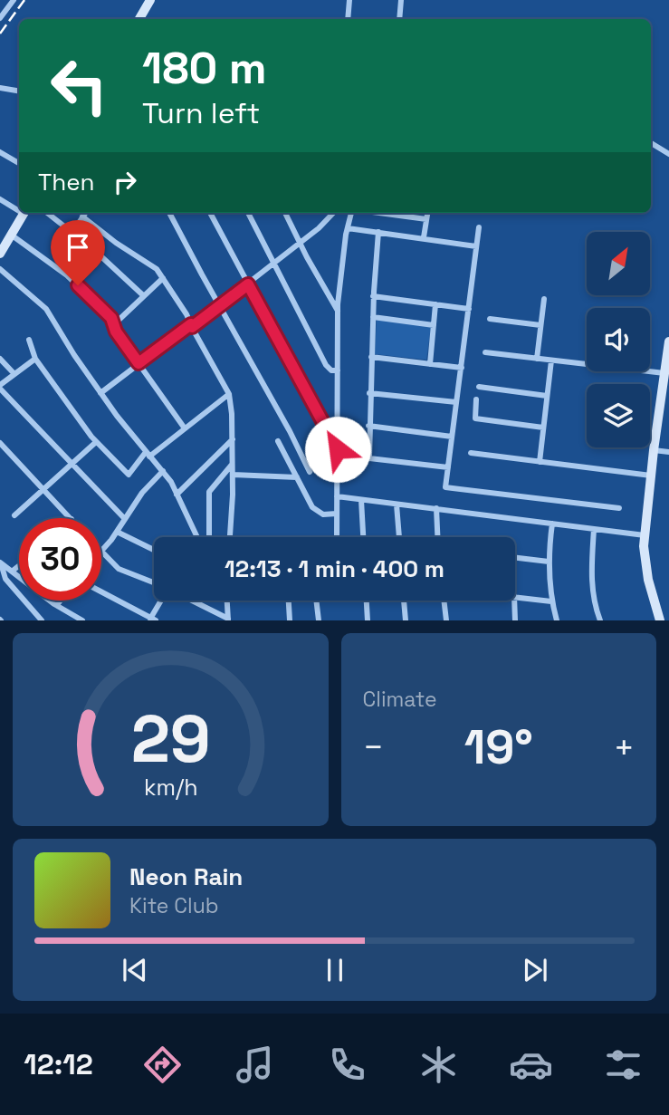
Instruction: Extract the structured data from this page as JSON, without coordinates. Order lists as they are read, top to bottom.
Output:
{
  "north": "top right",
  "page": {
    "turn": ["180 m", "Turn left"],
    "then": "Then",
    "limit": "30",
    "trip": "12:13 · 1 min · 400 m",
    "tile": "Climate",
    "heat": ["−", "19°", "+"],
    "song": ["Neon Rain", "Kite Club"],
    "tabs": "12:12",
    "gauge": ["29", "km/h"]
  }
}
